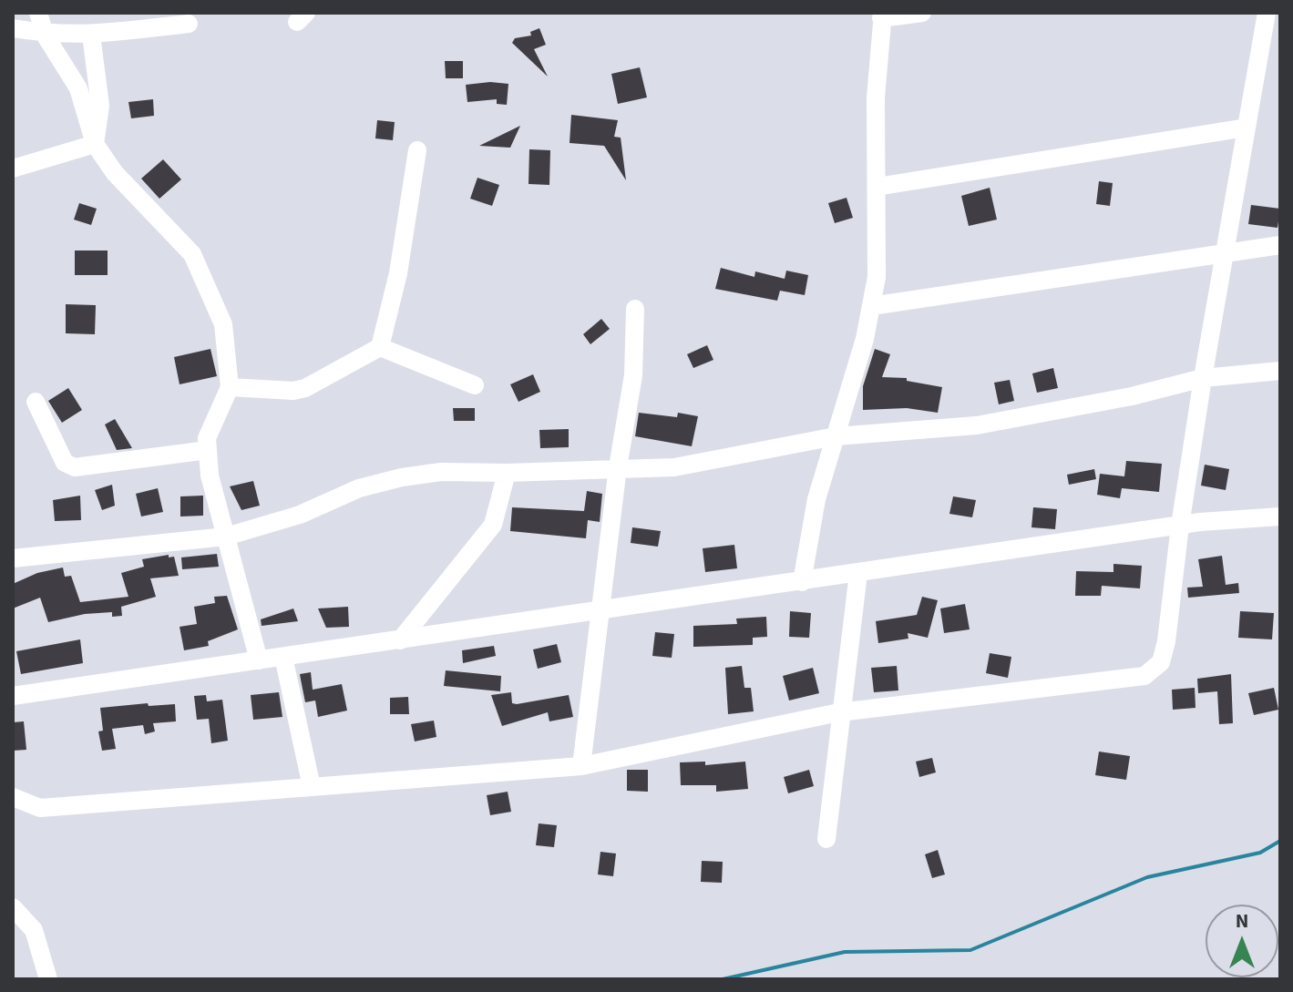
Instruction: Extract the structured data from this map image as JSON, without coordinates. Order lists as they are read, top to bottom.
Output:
{
  "north": "top"
}
